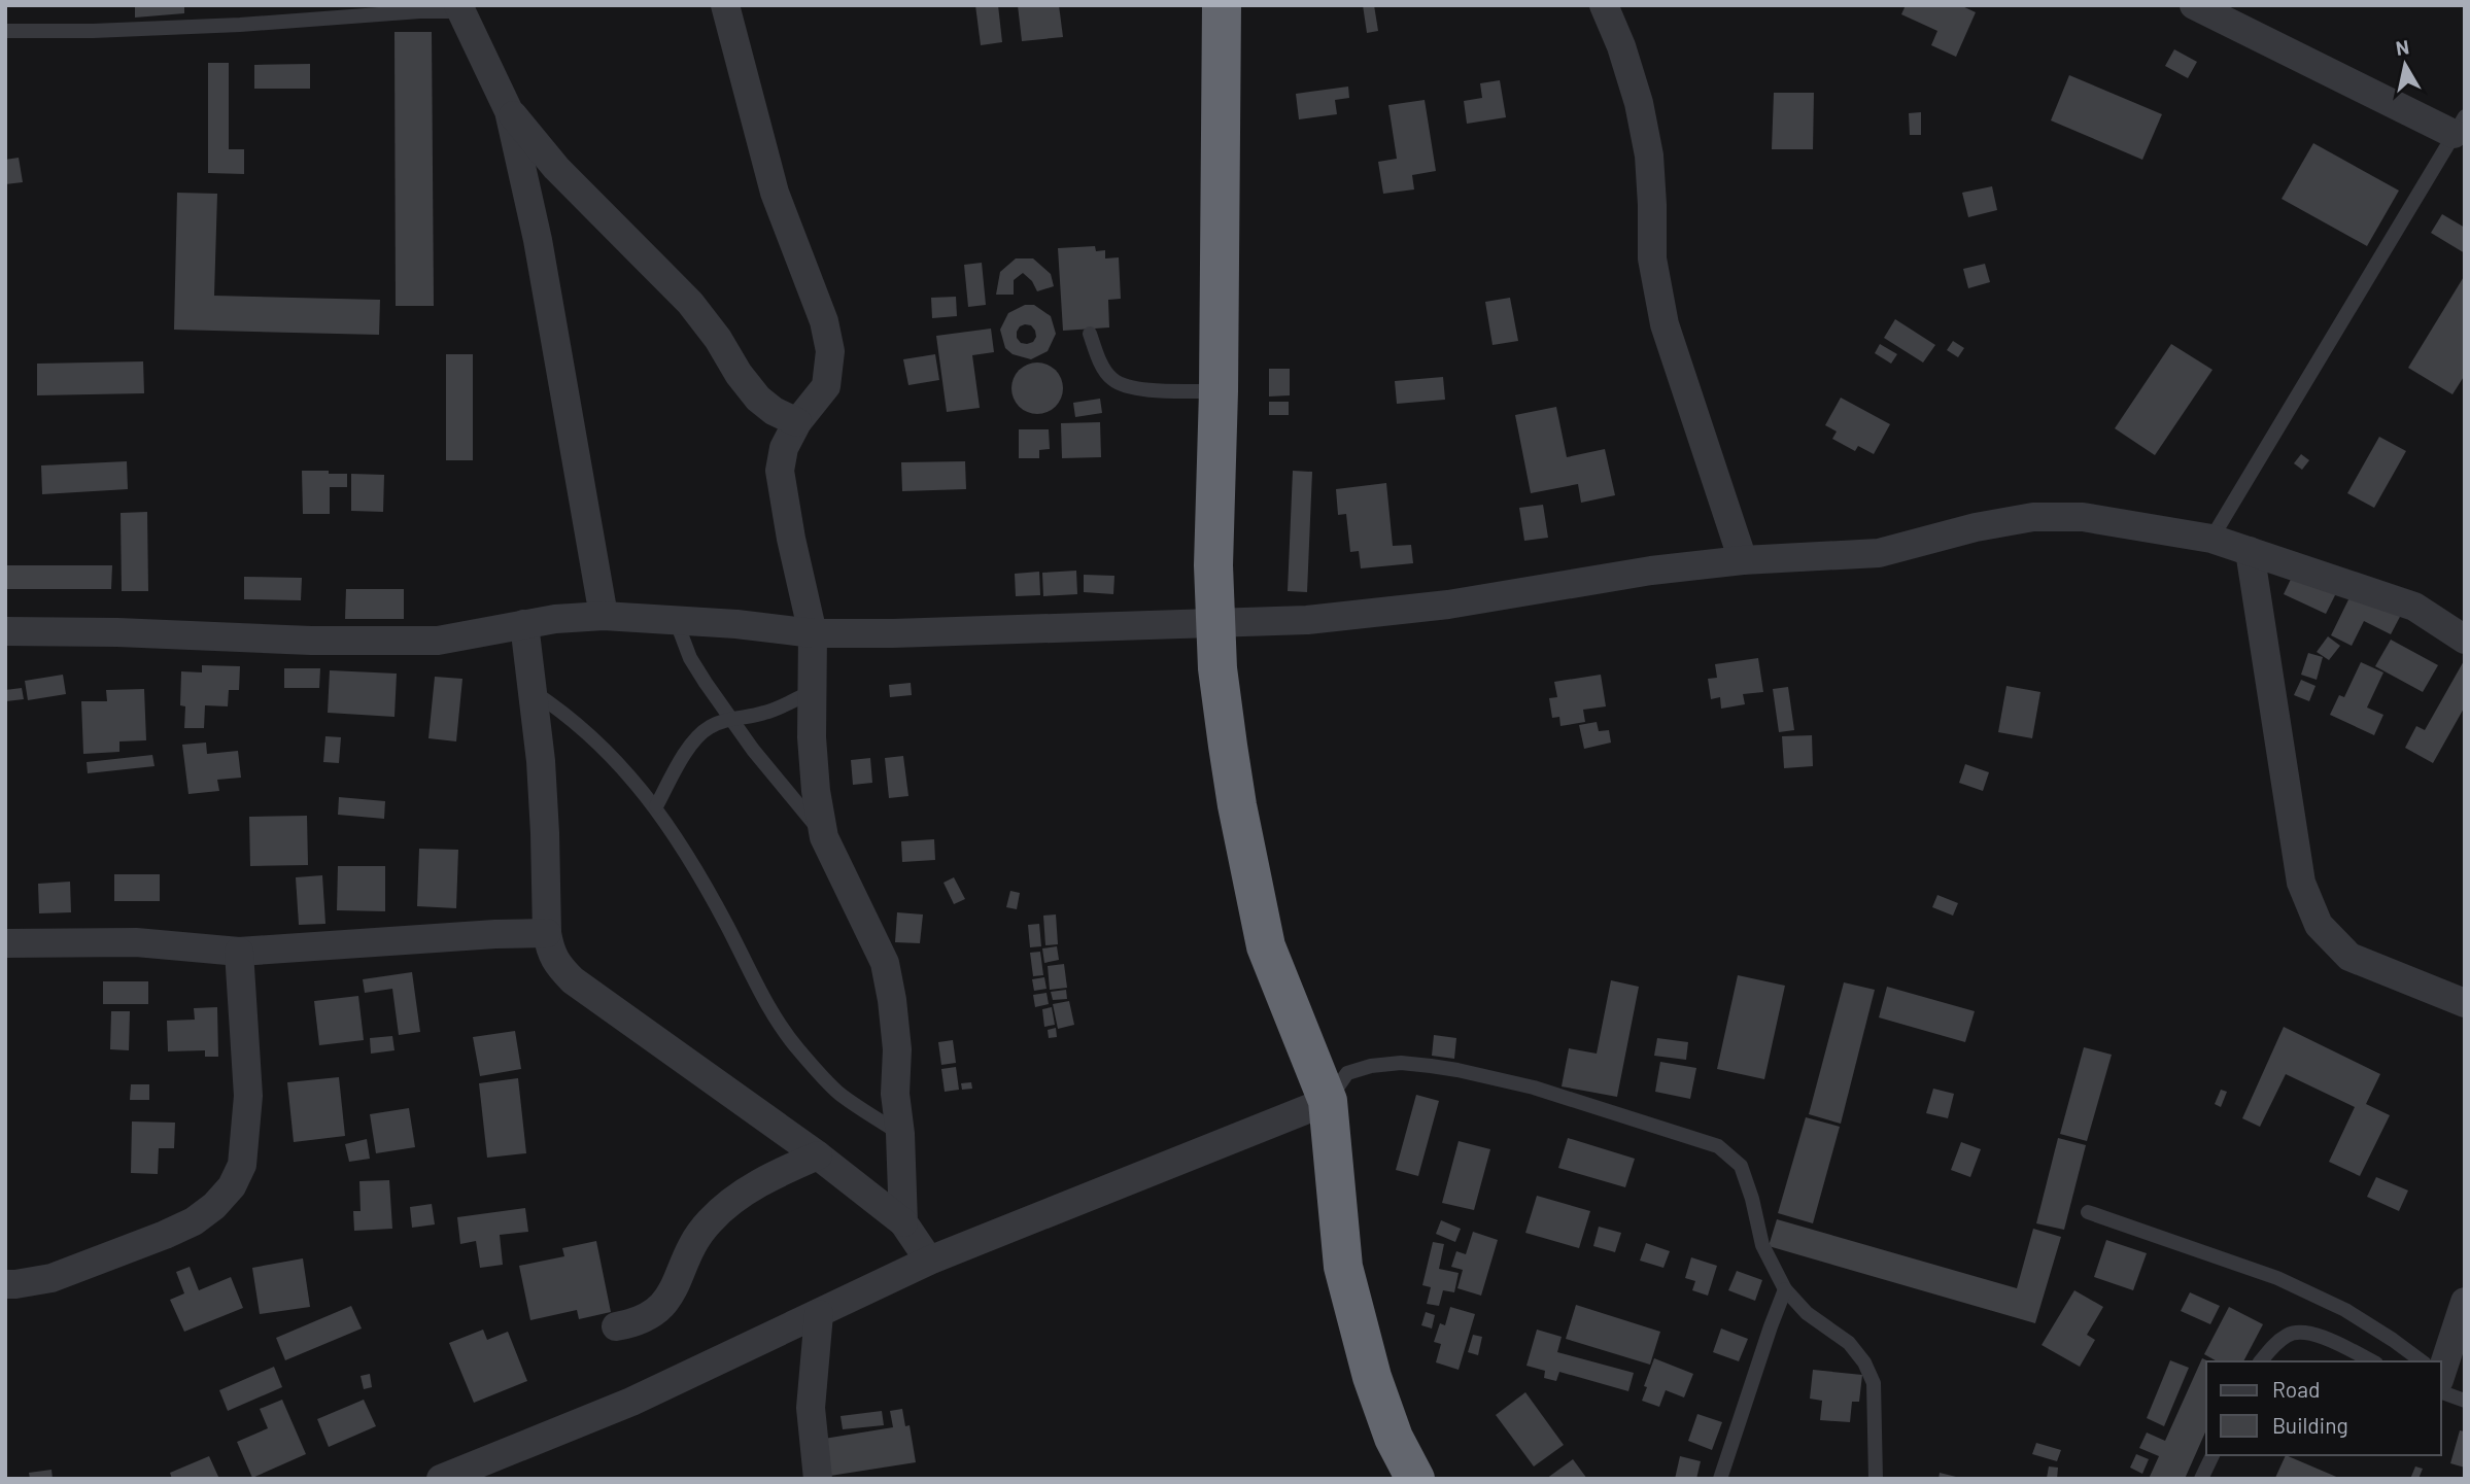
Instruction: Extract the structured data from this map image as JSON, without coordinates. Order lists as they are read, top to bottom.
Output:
{
  "legend": ["Road", "Building"],
  "north": "top"
}
